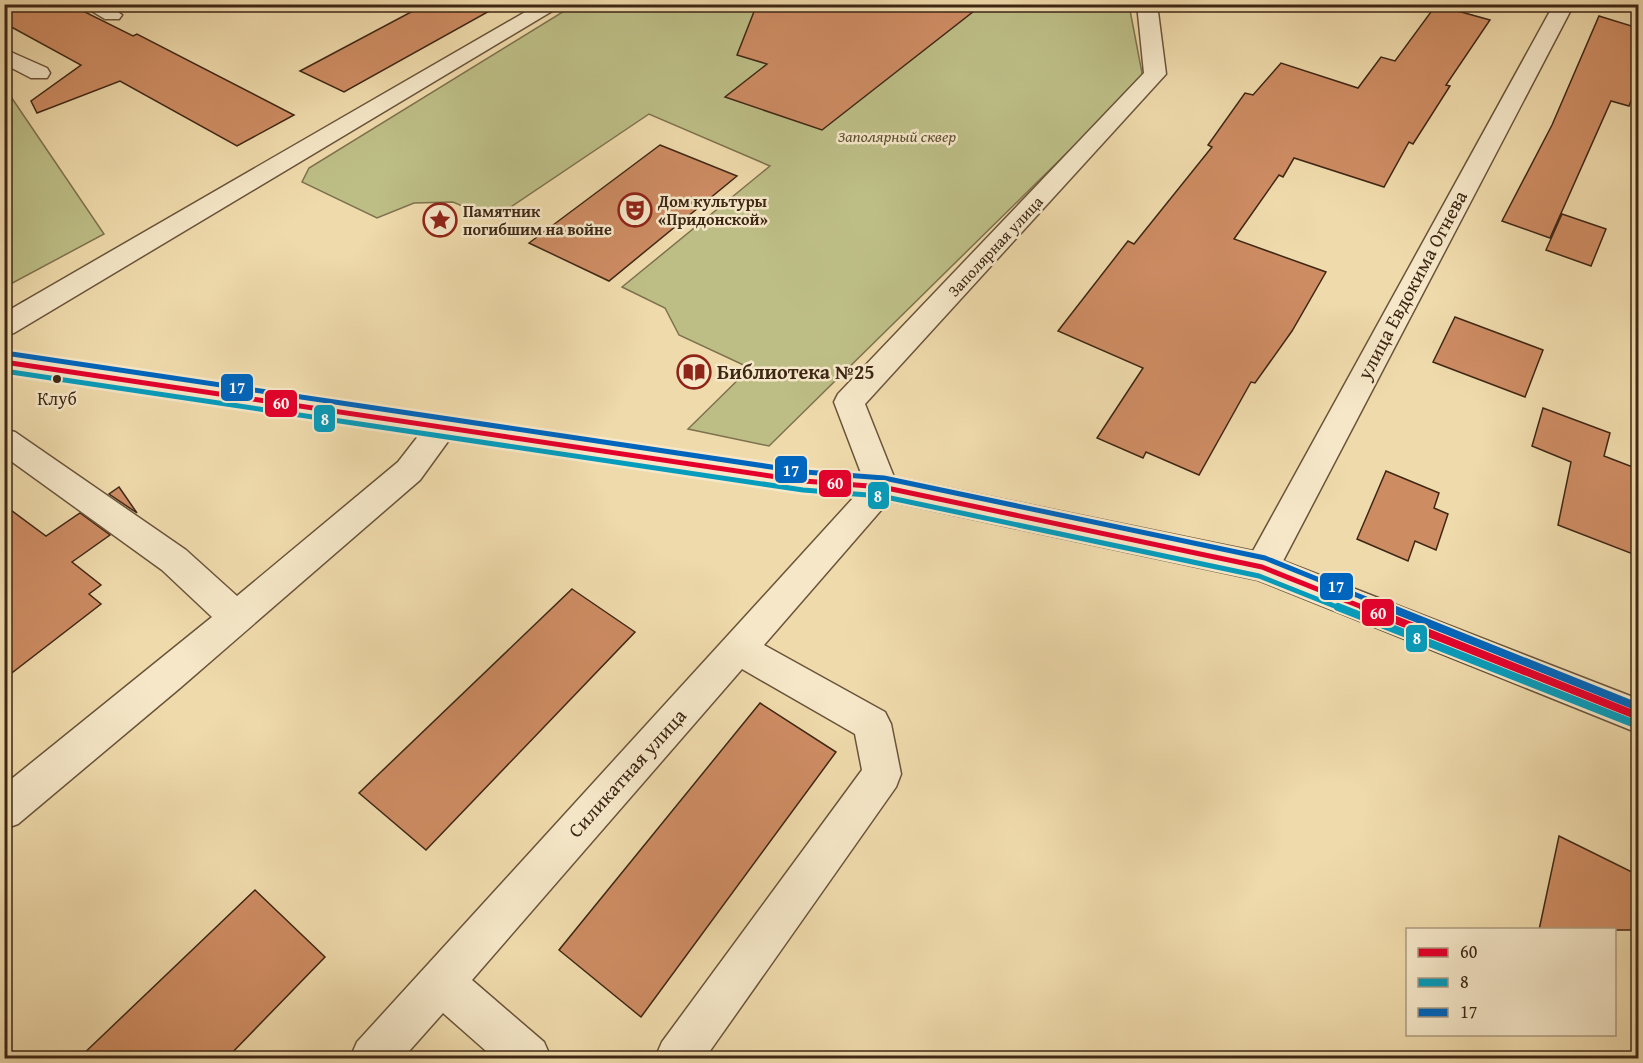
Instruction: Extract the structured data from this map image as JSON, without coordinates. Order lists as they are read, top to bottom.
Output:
{
  "streets": {
    "street": ["Заполярная улица", "улица Евдокима Огнева", "Силикатная улица"]
  },
  "crossings": [
    ["Заполярная улица", "Силикатная улица"]
  ],
  "parks": ["Заполярный сквер"],
  "places": {
    "theatre": ["Дом культуры «Придонской»"],
    "place": ["Памятник погибшим на войне"],
    "library": ["Библиотека №25"],
    "other": ["Клуб"]
  },
  "lines": ["transit line 17", "transit line 60", "transit line 8"],
  "legend": ["60", "8", "17"]
}
